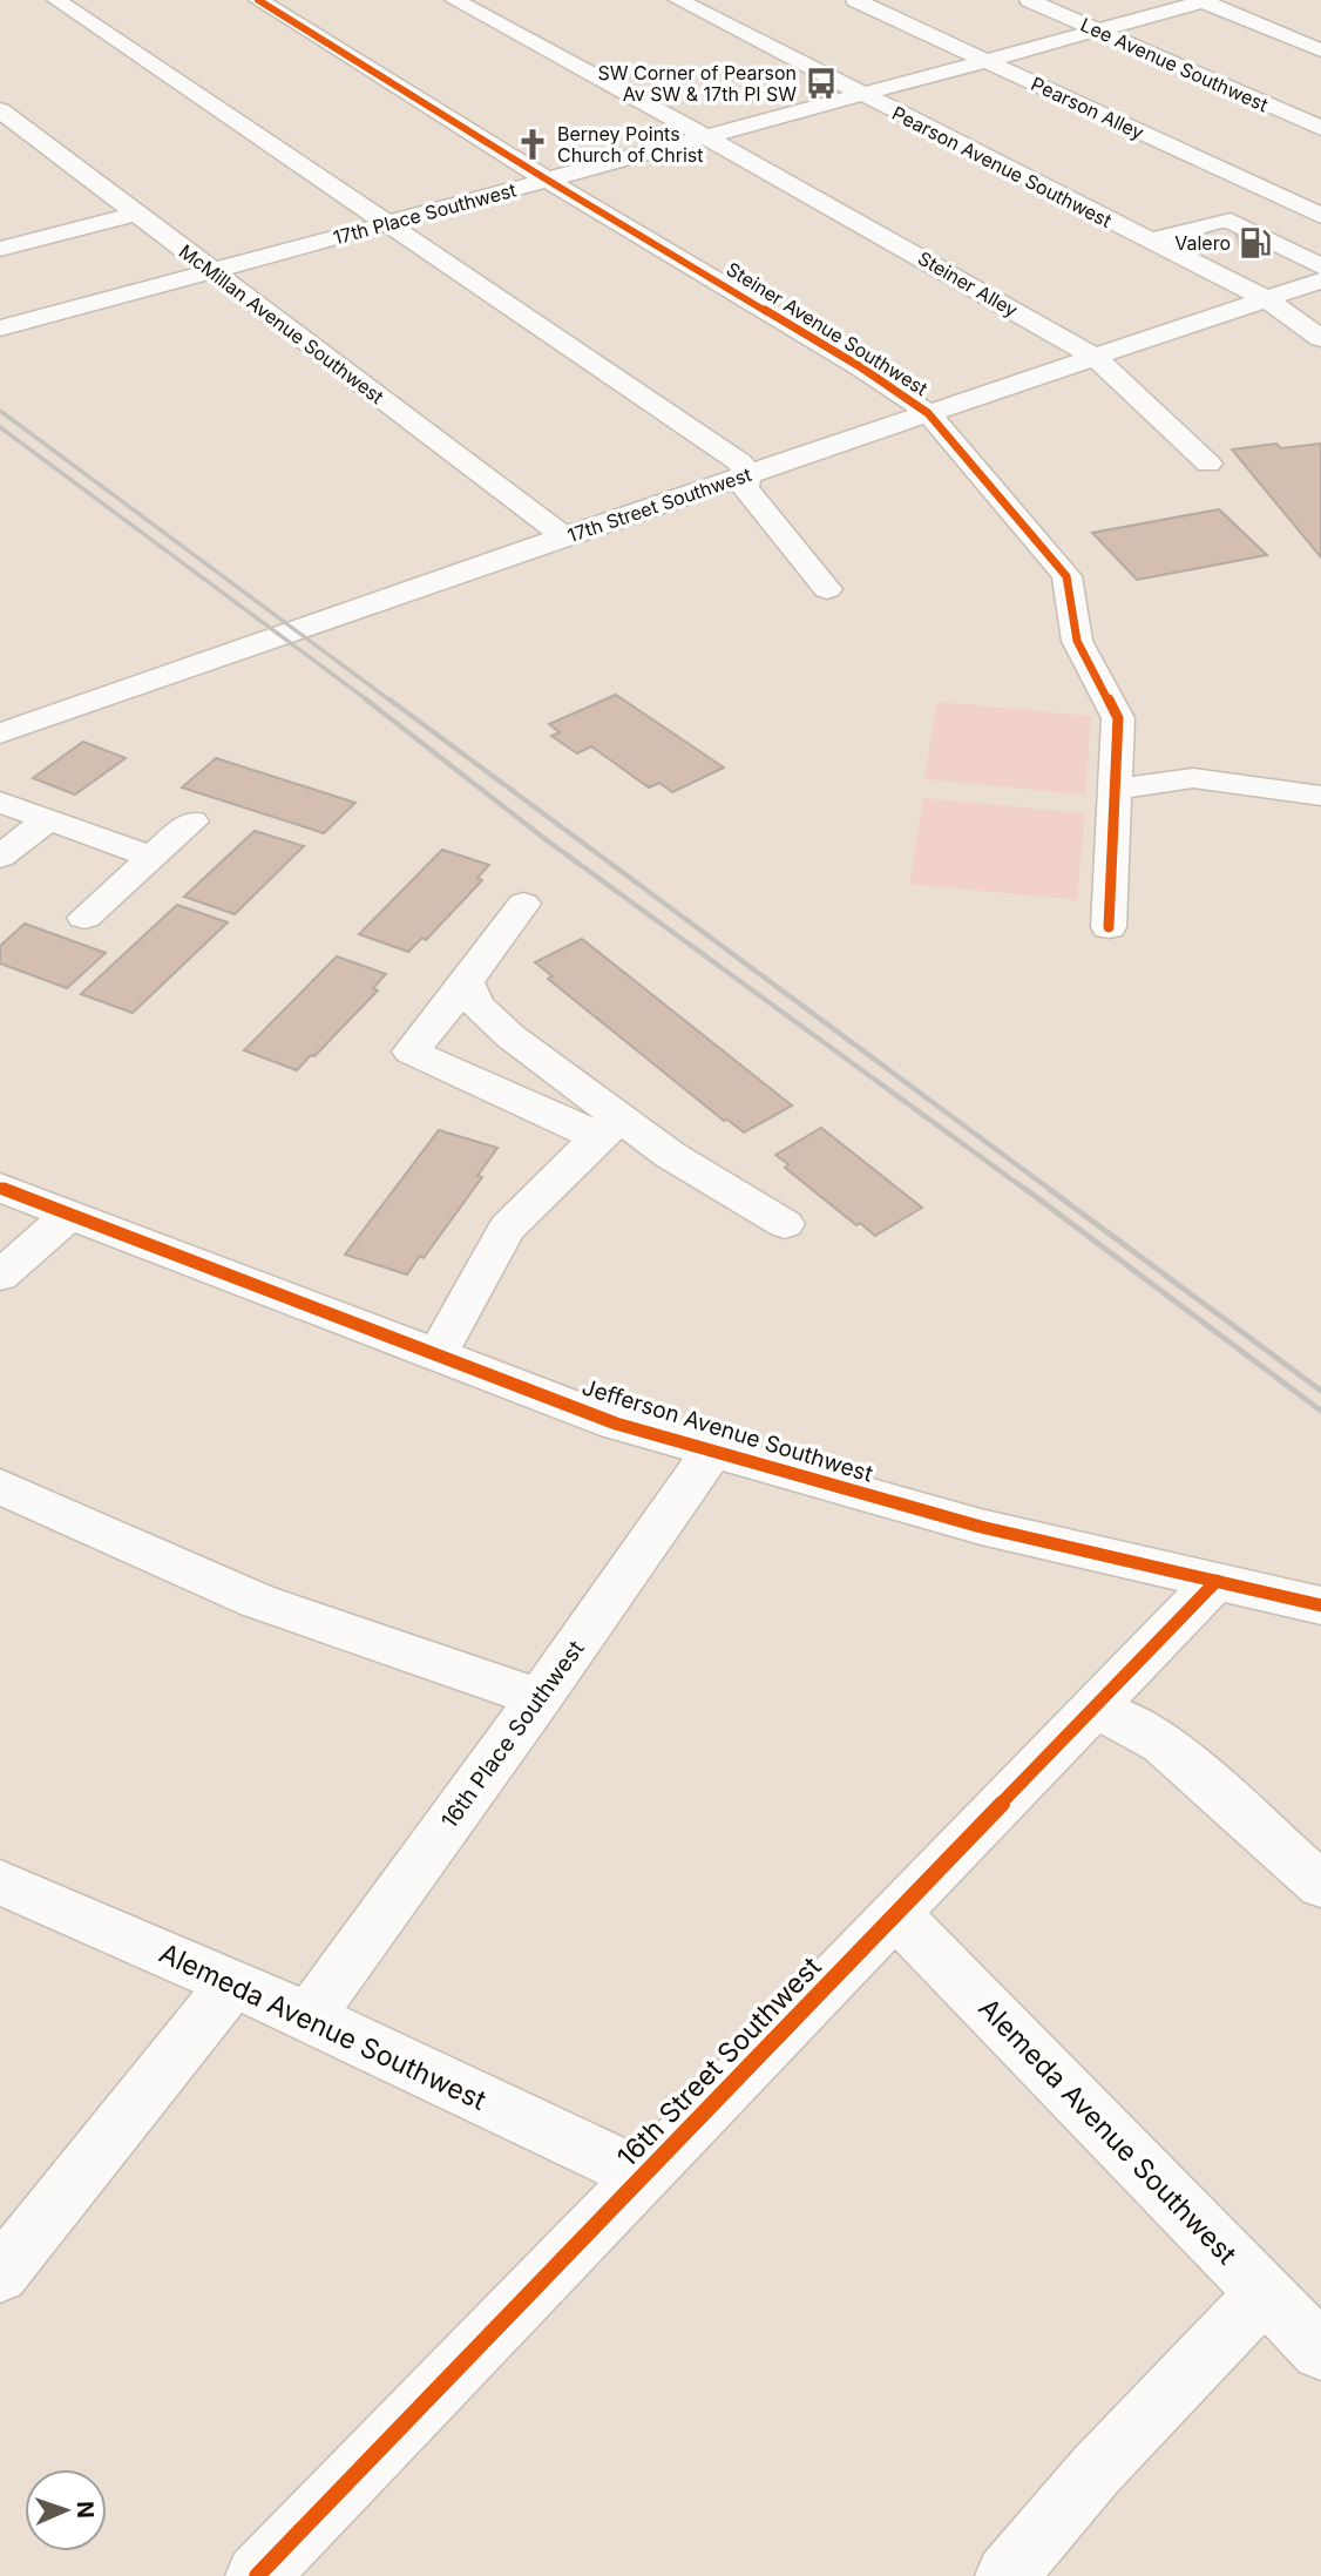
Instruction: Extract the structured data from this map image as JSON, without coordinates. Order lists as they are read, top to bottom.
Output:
{
  "streets": {
    "street": [
      "Lee Avenue Southwest",
      "Pearson Alley",
      "Pearson Avenue Southwest",
      "17th Place Southwest",
      "Steiner Alley",
      "McMillan Avenue Southwest",
      "Steiner Avenue Southwest",
      "17th Street Southwest",
      "Jefferson Avenue Southwest",
      "16th Place Southwest",
      "Alemeda Avenue Southwest",
      "16th Street Southwest"
    ]
  },
  "crossings": [
    ["Lee Avenue Southwest", "17th Place Southwest"],
    ["Pearson Alley", "17th Place Southwest"],
    ["Pearson Avenue Southwest", "17th Place Southwest"],
    ["Pearson Avenue Southwest", "17th Street Southwest"],
    ["17th Place Southwest", "Steiner Alley"],
    ["17th Place Southwest", "McMillan Avenue Southwest"],
    ["17th Place Southwest", "Steiner Avenue Southwest"],
    ["Steiner Alley", "17th Street Southwest"],
    ["McMillan Avenue Southwest", "17th Street Southwest"],
    ["Steiner Avenue Southwest", "17th Street Southwest"],
    ["Jefferson Avenue Southwest", "16th Place Southwest"],
    ["Jefferson Avenue Southwest", "16th Street Southwest"],
    ["16th Place Southwest", "Alemeda Avenue Southwest"],
    ["Alemeda Avenue Southwest", "16th Street Southwest"]
  ],
  "places": {
    "bus stop": ["SW Corner of Pearson Av SW & 17th Pl SW"],
    "church": ["Berney Points Church of Christ"],
    "fuel station": ["Valero"]
  },
  "north": "right"
}
